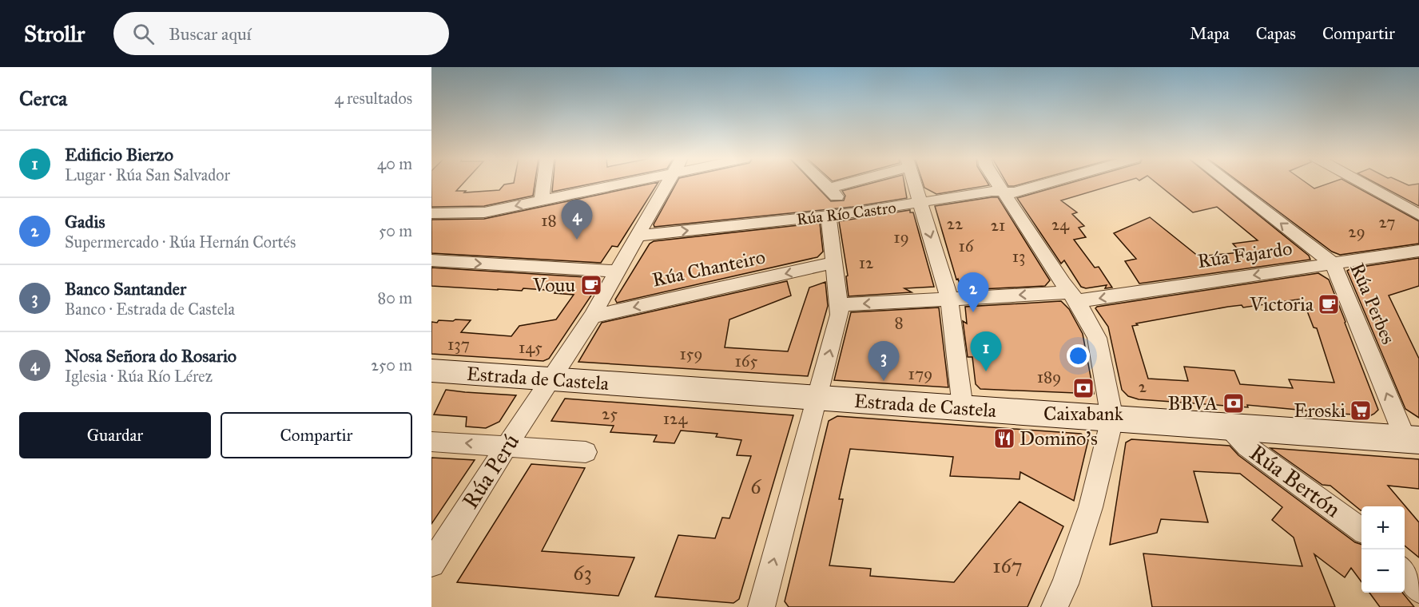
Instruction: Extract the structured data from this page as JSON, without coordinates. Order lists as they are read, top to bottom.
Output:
{
  "streets": {
    "main road": ["Estrada de Castela"],
    "street": [
      "Rúa Río Castro",
      "Rúa Fajardo",
      "Rúa Chanteiro",
      "Rúa Perbes",
      "Rúa Perú",
      "Rúa Bertón"
    ]
  },
  "crossings": [
    ["Rúa Río Castro", "Rúa Perú"],
    ["Rúa Fajardo", "Rúa Perbes"],
    ["Rúa Chanteiro", "Rúa Perú"],
    ["Rúa Perbes", "Estrada de Castela"],
    ["Estrada de Castela", "Rúa Perú"],
    ["Estrada de Castela", "Rúa Bertón"]
  ],
  "one_way": ["Rúa Río Castro", "Rúa Fajardo", "Rúa Perbes"],
  "places": {
    "cafe": ["Vouu", "Victoria"],
    "bank": ["Caixabank", "BBVA"],
    "supermarket": ["Eroski"],
    "restaurant": ["Domino's"]
  },
  "house_numbers": [
    "18",
    "27",
    "22",
    "24",
    "21",
    "29",
    "19",
    "16",
    "13",
    "12",
    "8",
    "137",
    "145",
    "159",
    "165",
    "179",
    "189",
    "2",
    "25",
    "124",
    "6",
    "167",
    "63"
  ],
  "page": {
    "header": "Strollr",
    "search": "Buscar aquí",
    "nav": ["Mapa", "Capas", "Compartir"],
    "heading": ["Cerca", "4 resultados"],
    "list": [
      {
        "mark": "1",
        "name": "Edificio Bierzo",
        "note": "Lugar · Rúa San Salvador",
        "value": "40 m"
      },
      {
        "mark": "2",
        "name": "Gadis",
        "note": "Supermercado · Rúa Hernán Cortés",
        "value": "50 m"
      },
      {
        "mark": "3",
        "name": "Banco Santander",
        "note": "Banco · Estrada de Castela",
        "value": "80 m"
      },
      {
        "mark": "4",
        "name": "Nosa Señora do Rosario",
        "note": "Iglesia · Rúa Río Lérez",
        "value": "250 m"
      }
    ],
    "pins": [
      "4",
      "2",
      "1",
      "3"
    ],
    "buttons": ["Guardar", "Compartir"],
    "map_buttons": ["+", "−"]
  }
}
